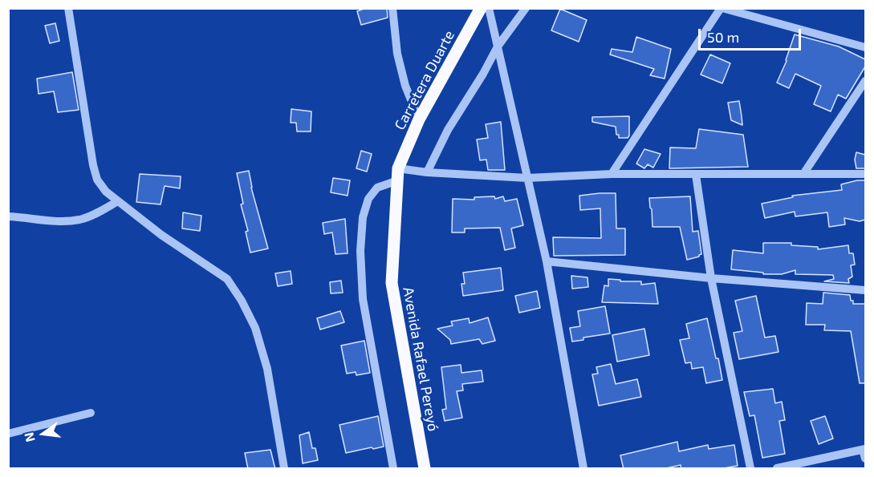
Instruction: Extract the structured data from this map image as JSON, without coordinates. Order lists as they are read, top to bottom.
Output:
{
  "streets": {
    "main road": ["Carretera Duarte", "Avenida Rafael Pereyó"]
  },
  "crossings": [
    ["Carretera Duarte", "Avenida Rafael Pereyó"]
  ],
  "scale_bar": "50 m",
  "north": "left"
}
